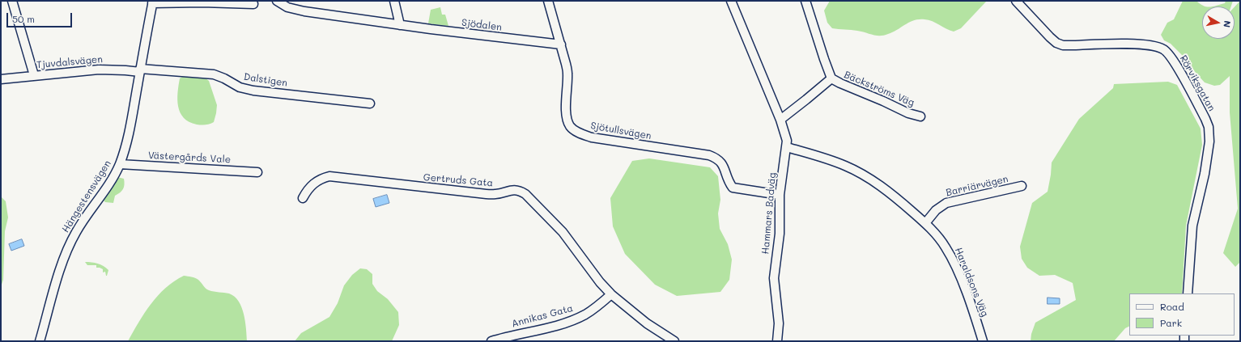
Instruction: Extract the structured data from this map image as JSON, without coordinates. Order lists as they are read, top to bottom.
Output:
{
  "streets": {
    "street": [
      "Sjödalen",
      "Tjuvdalsvägen",
      "Dalstigen",
      "Rörviksgatan",
      "Bäckströms Väg",
      "Sjötullsvägen",
      "Västergårds Vale",
      "Gertruds Gata",
      "Barriärvägen",
      "Hängestensvägen",
      "Hammars Badväg",
      "Haraldsons Väg",
      "Annikas Gata"
    ]
  },
  "crossings": [
    ["Sjödalen", "Sjötullsvägen"],
    ["Tjuvdalsvägen", "Dalstigen"],
    ["Tjuvdalsvägen", "Hängestensvägen"],
    ["Dalstigen", "Hängestensvägen"],
    ["Bäckströms Väg", "Hammars Badväg"],
    ["Sjötullsvägen", "Hammars Badväg"],
    ["Västergårds Vale", "Hängestensvägen"],
    ["Gertruds Gata", "Annikas Gata"],
    ["Barriärvägen", "Haraldsons Väg"],
    ["Hammars Badväg", "Haraldsons Väg"]
  ],
  "legend": ["Road", "Park"],
  "scale_bar": "50 m",
  "north": "right"
}
